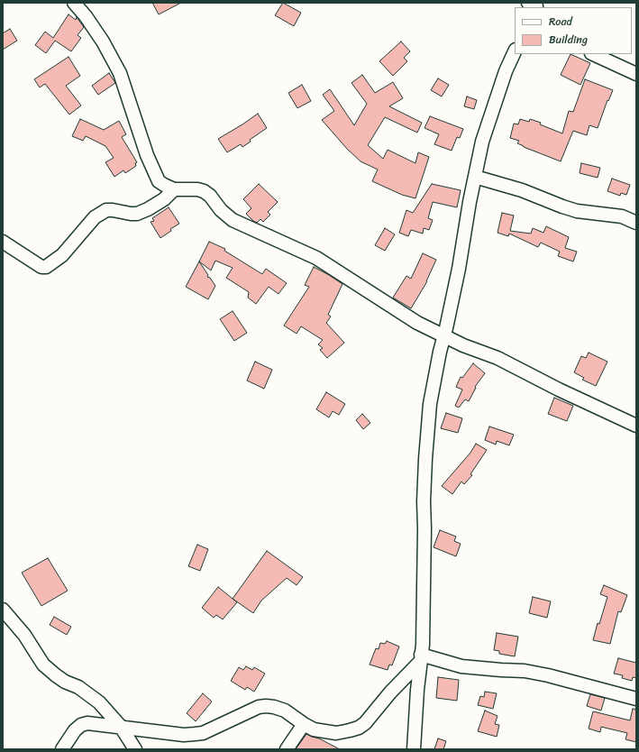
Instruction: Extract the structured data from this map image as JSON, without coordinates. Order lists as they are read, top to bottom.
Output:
{
  "legend": ["Road", "Building"]
}
